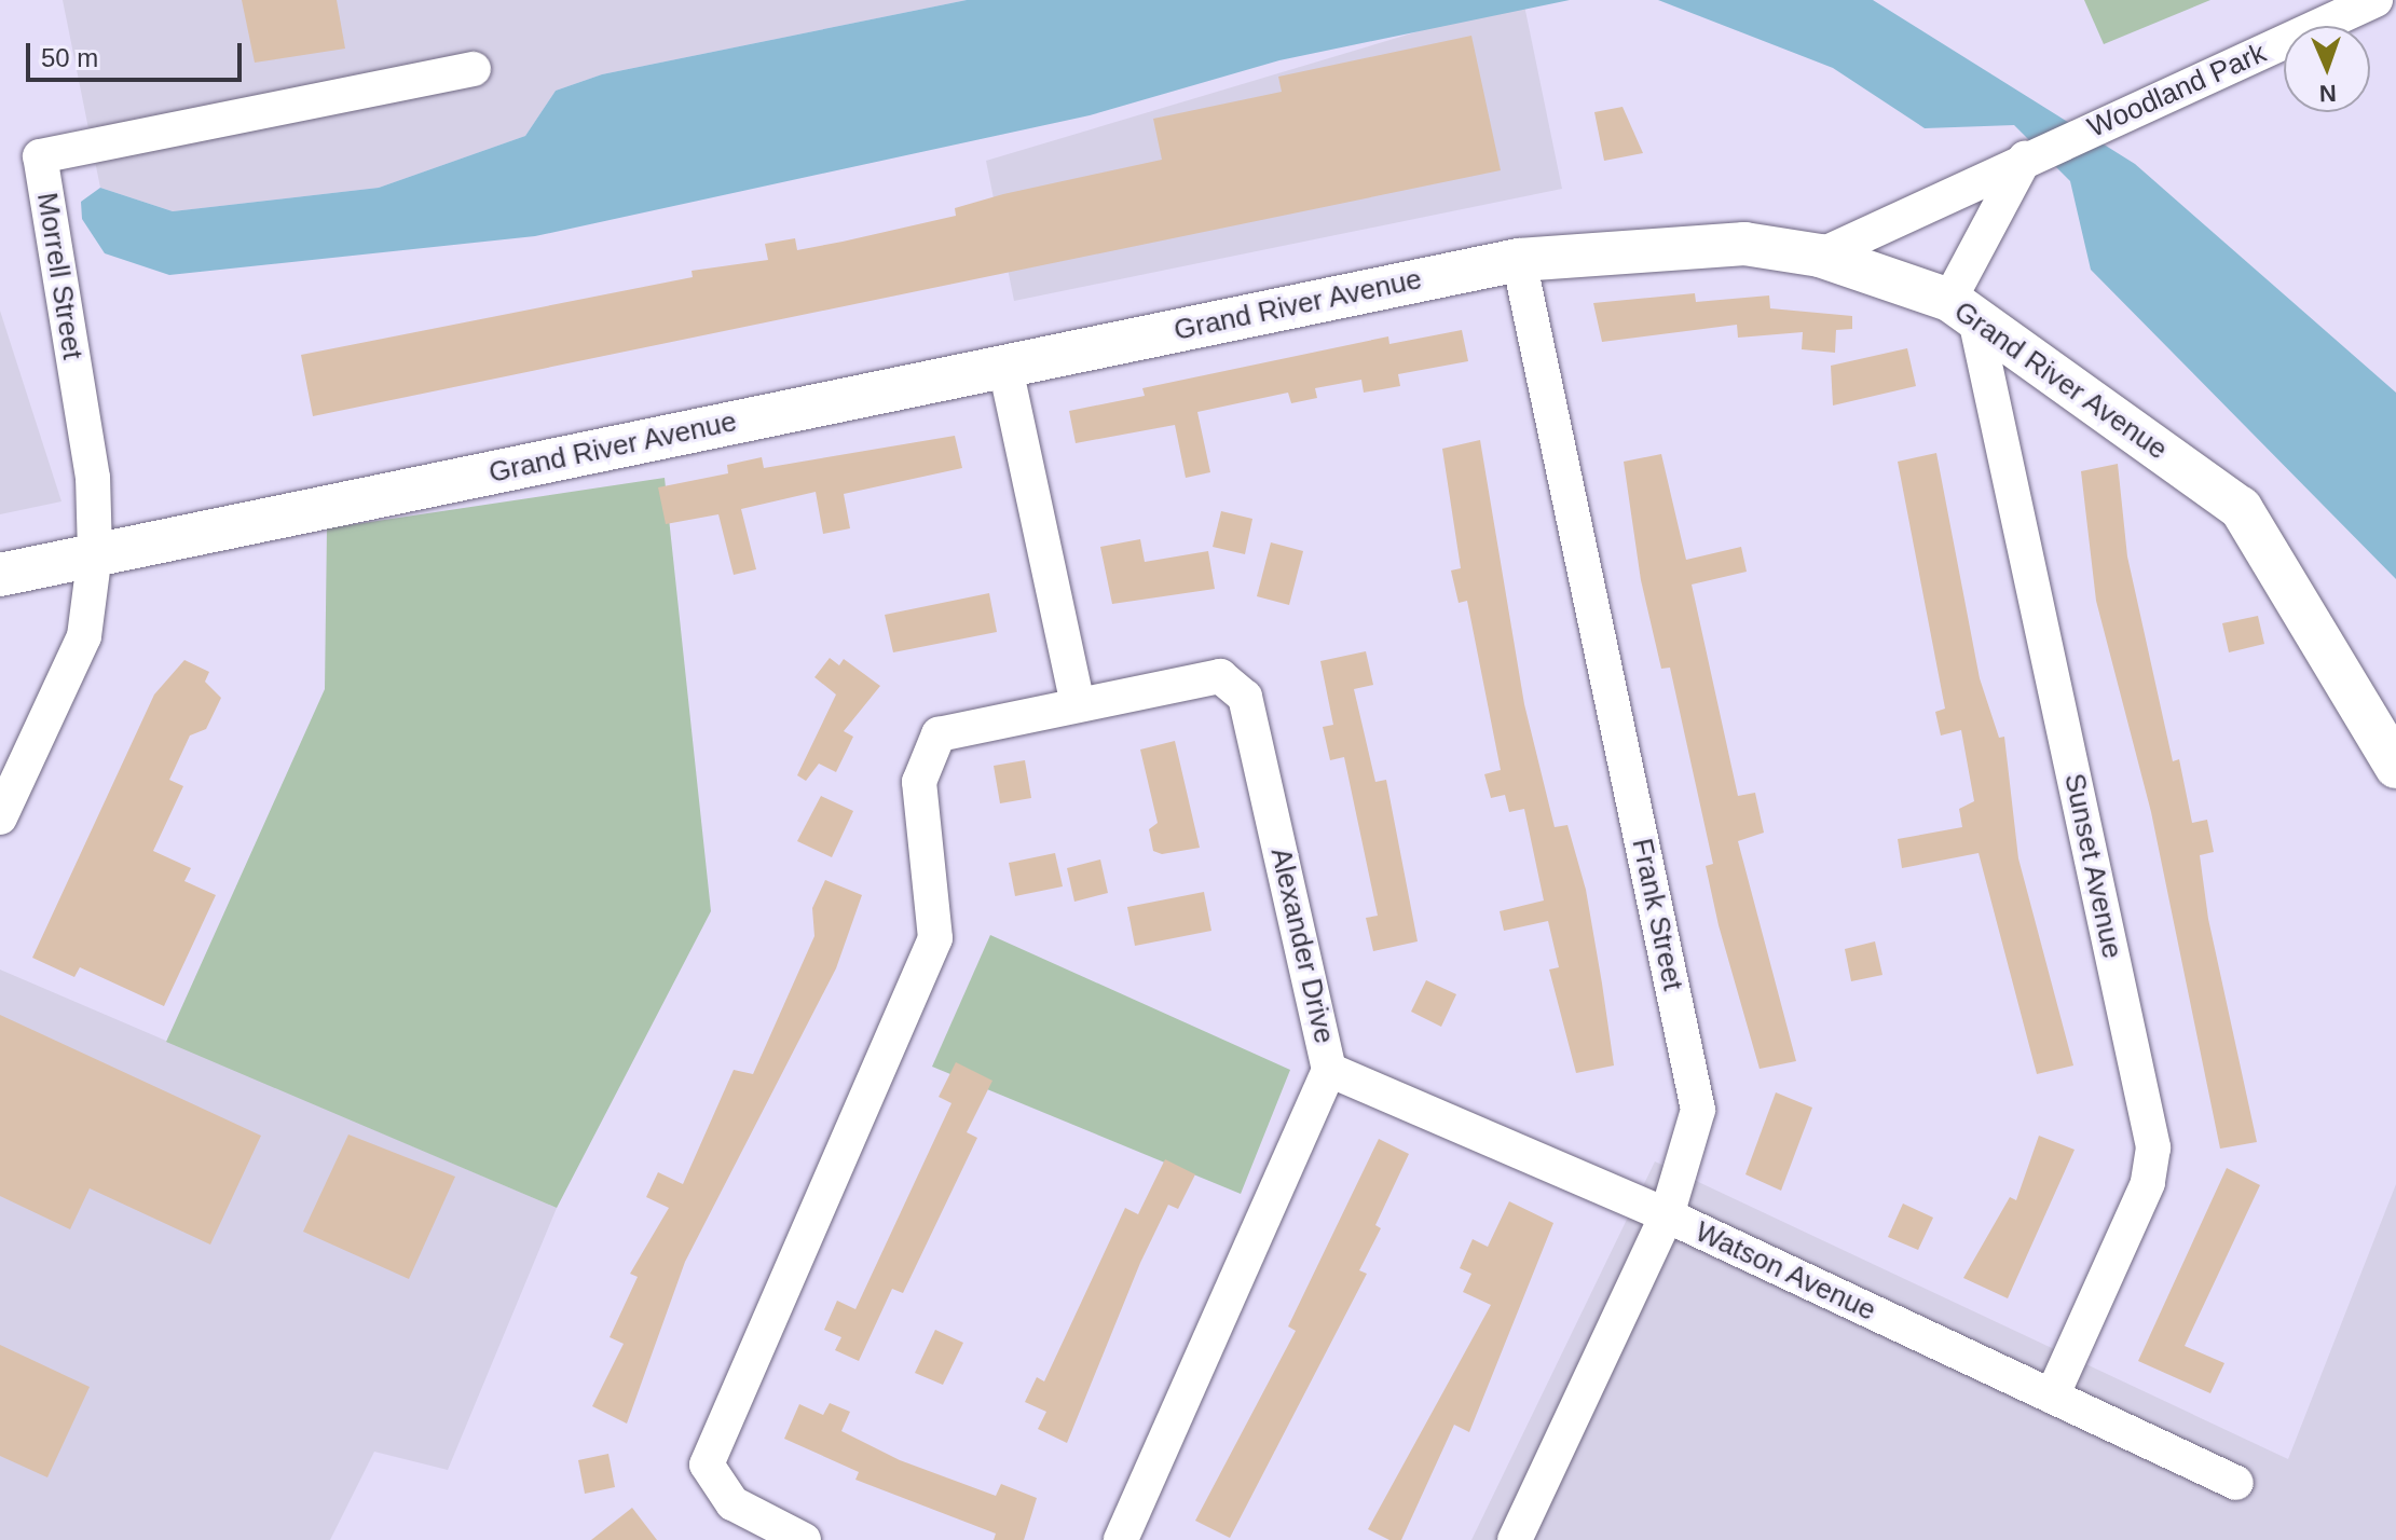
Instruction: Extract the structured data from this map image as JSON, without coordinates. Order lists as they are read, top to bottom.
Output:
{
  "streets": {
    "street": [
      "Woodland Park",
      "Morrell Street",
      "Grand River Avenue",
      "Sunset Avenue",
      "Frank Street",
      "Alexander Drive",
      "Watson Avenue"
    ]
  },
  "crossings": [
    ["Woodland Park", "Grand River Avenue"],
    ["Morrell Street", "Grand River Avenue"],
    ["Grand River Avenue", "Sunset Avenue"],
    ["Grand River Avenue", "Frank Street"],
    ["Sunset Avenue", "Watson Avenue"],
    ["Frank Street", "Watson Avenue"],
    ["Alexander Drive", "Watson Avenue"]
  ],
  "scale_bar": "50 m",
  "north": "bottom"
}
